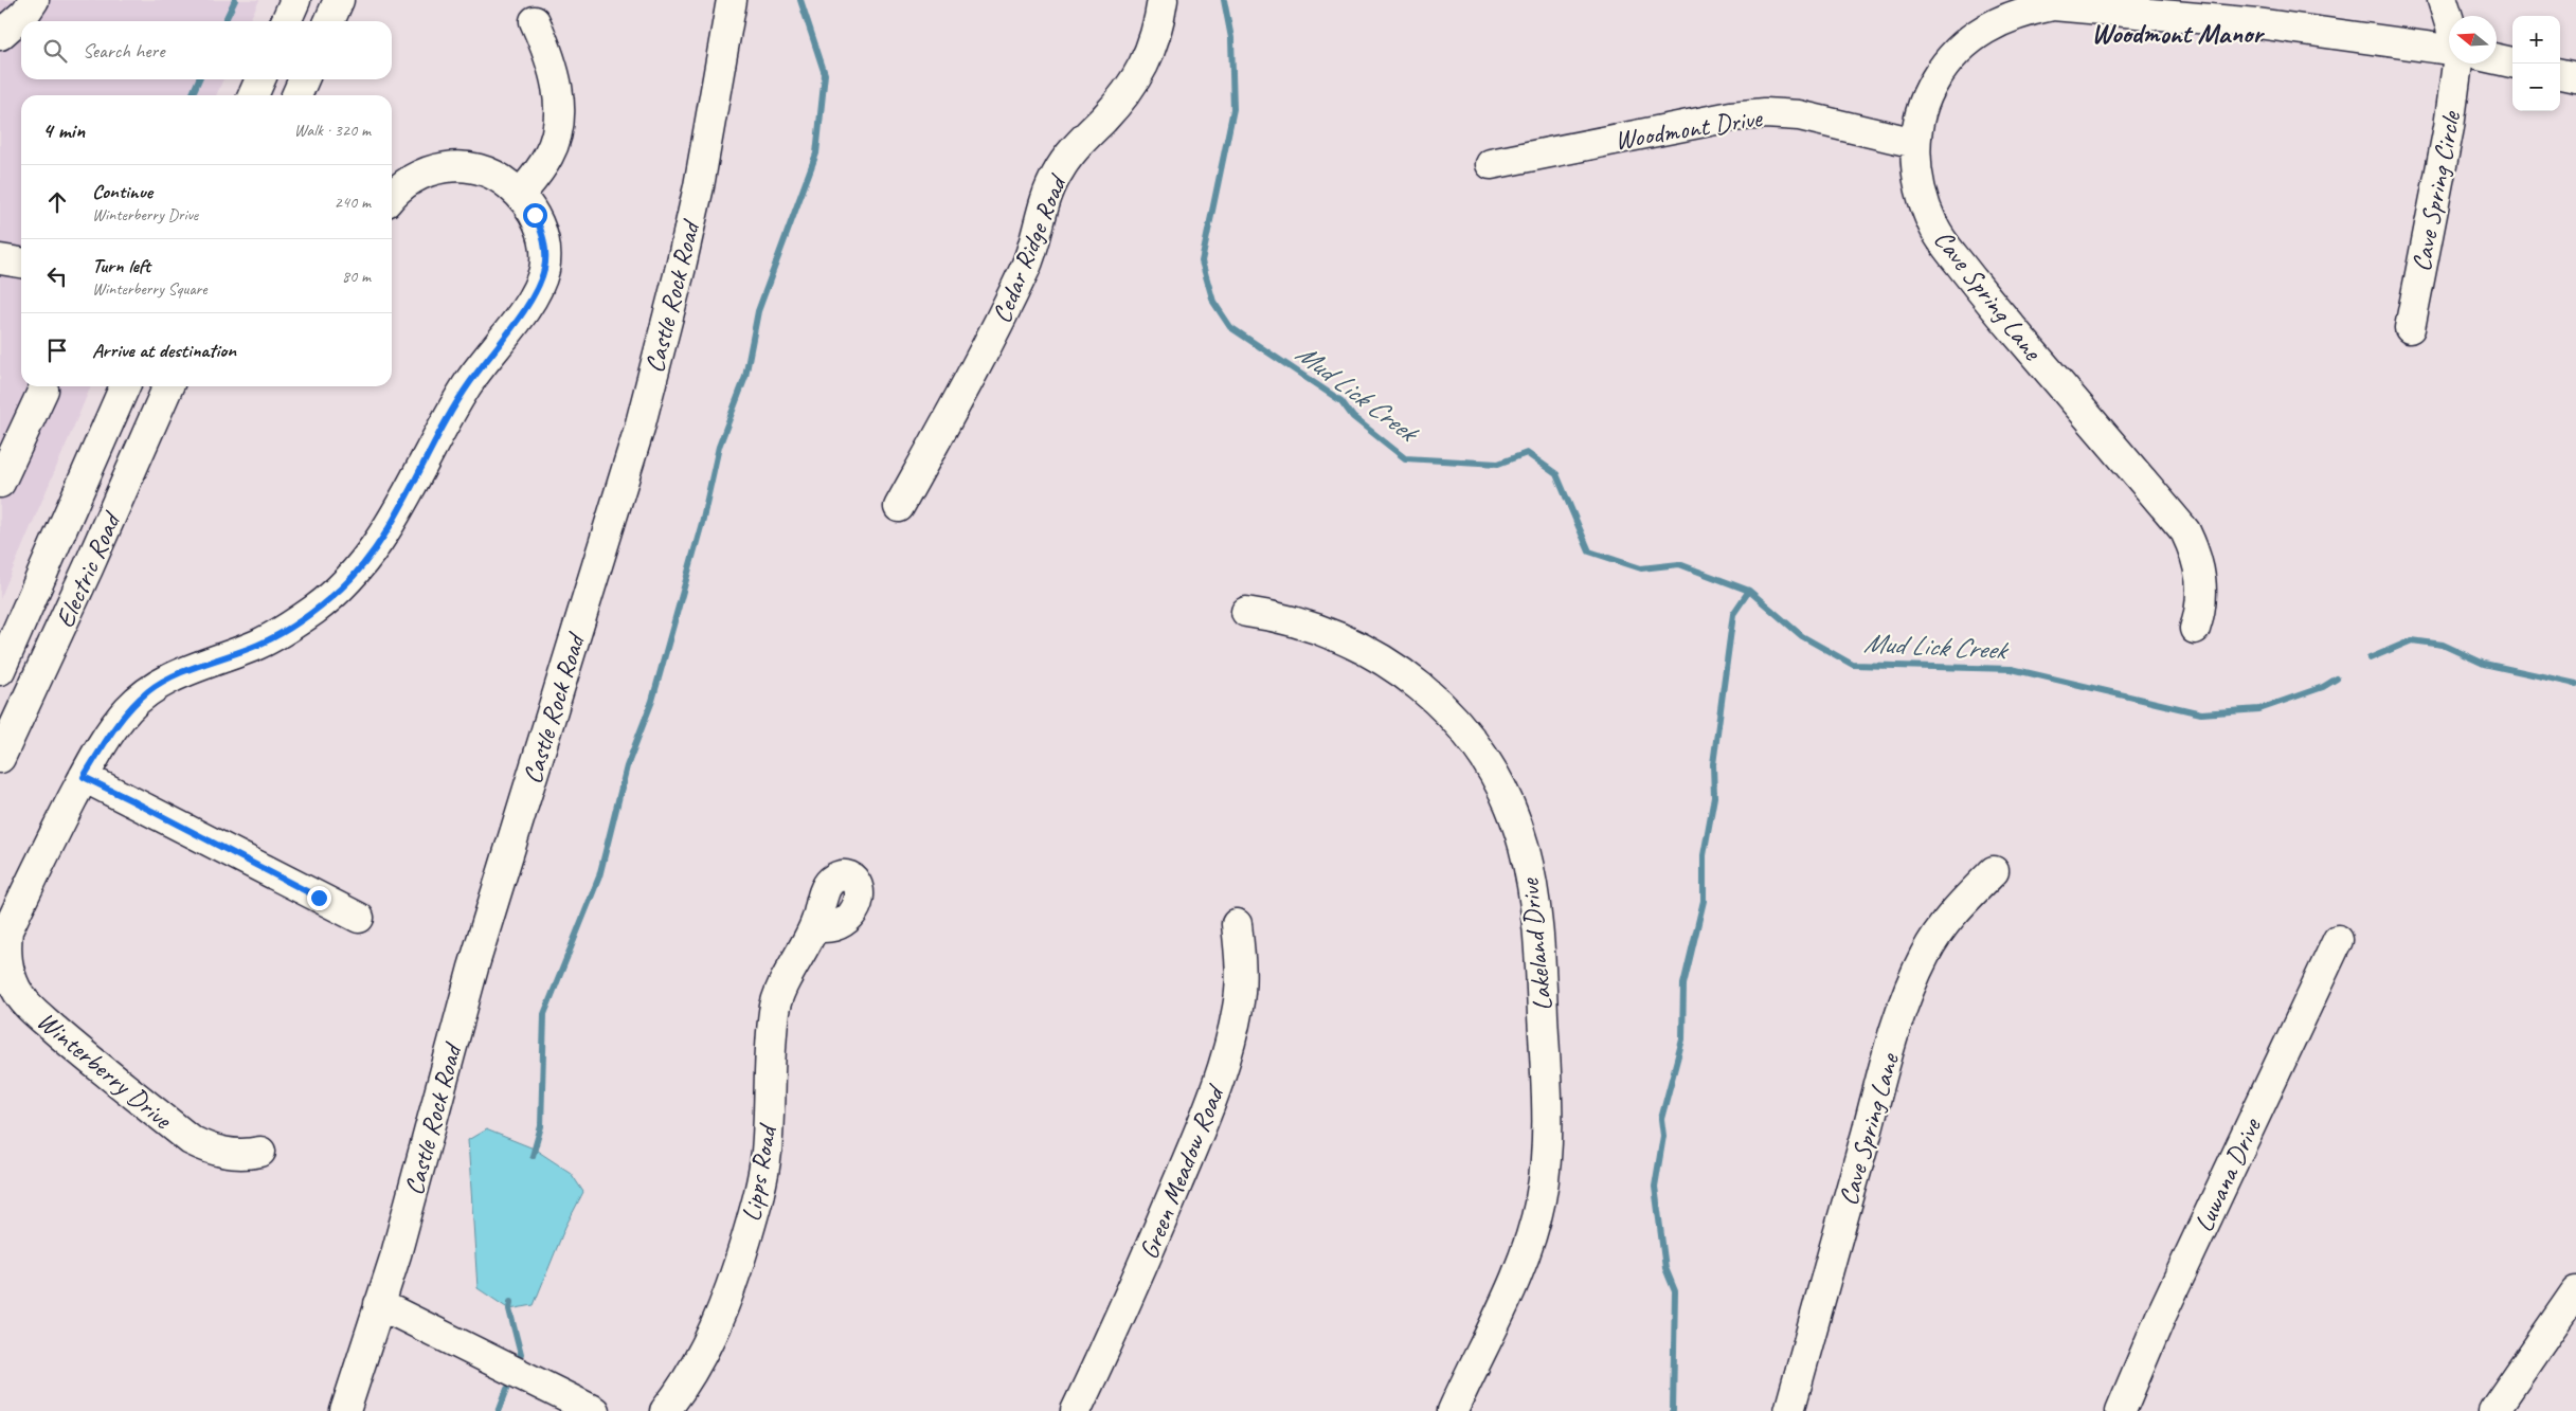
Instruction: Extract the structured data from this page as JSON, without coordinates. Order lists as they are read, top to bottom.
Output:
{
  "streets": {
    "street": [
      "Woodmont Drive",
      "Cave Spring Circle",
      "Cedar Ridge Road",
      "Cave Spring Lane",
      "Castle Rock Road",
      "Electric Road",
      "Lakeland Drive",
      "Winterberry Drive",
      "Green Meadow Road",
      "Lipps Road",
      "Luwana Drive"
    ]
  },
  "crossings": [
    ["Woodmont Drive", "Cave Spring Lane"]
  ],
  "districts": ["Woodmont Manor"],
  "water": ["Mud Lick Creek"],
  "north": "left",
  "page": {
    "map_buttons": ["+", "−"],
    "search": "Search here",
    "heading": ["4 min", "Walk · 320 m"],
    "list": [
      ["Continue", "Winterberry Drive", "240 m"],
      ["Turn left", "Winterberry Square", "80 m"],
      "Arrive at destination"
    ]
  }
}
